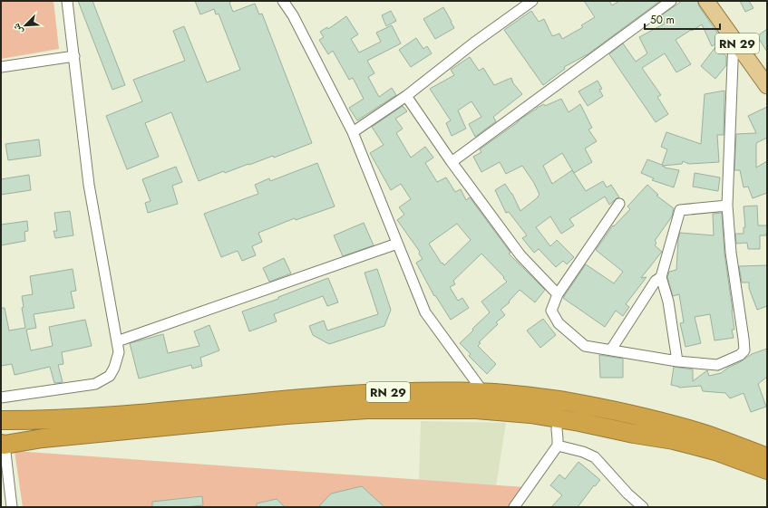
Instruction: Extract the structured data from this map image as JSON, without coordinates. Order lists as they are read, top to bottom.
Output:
{
  "streets": {
    "highway": ["RN 29"]
  },
  "scale_bar": "50 m",
  "north": "bottom left"
}
